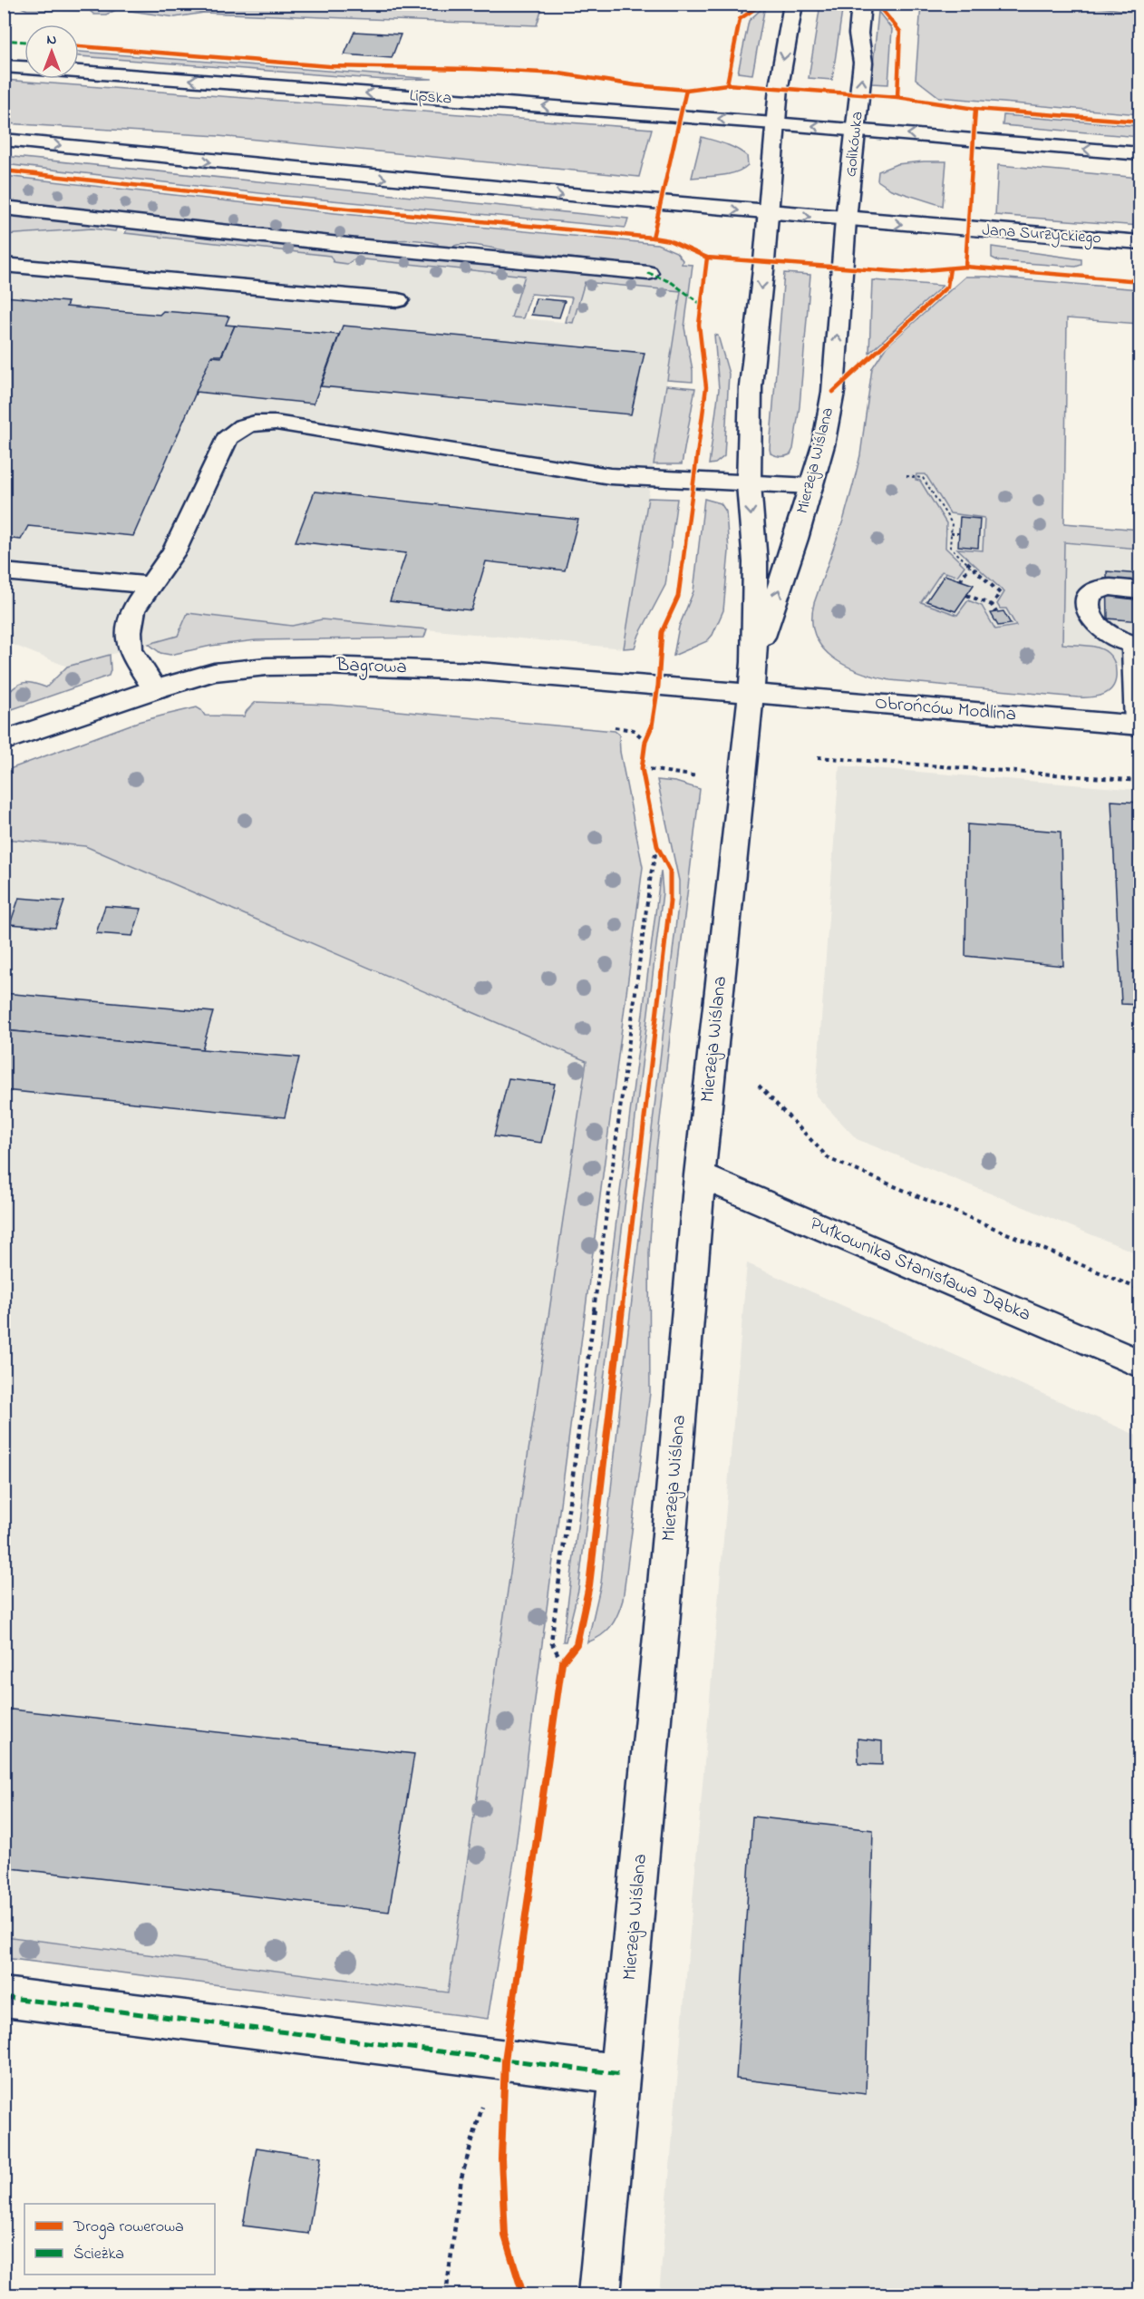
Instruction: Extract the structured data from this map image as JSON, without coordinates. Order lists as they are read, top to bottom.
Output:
{
  "streets": {
    "street": [
      "Lipska",
      "Golikówka",
      "Jana Surzyckiego",
      "Mierzeja Wiślana",
      "Bagrowa",
      "Obrońców Modlina",
      "Pułkownika Stanisława Dąbka"
    ]
  },
  "crossings": [
    ["Lipska", "Golikówka"],
    ["Golikówka", "Jana Surzyckiego"],
    ["Golikówka", "Mierzeja Wiślana"],
    ["Jana Surzyckiego", "Mierzeja Wiślana"],
    ["Mierzeja Wiślana", "Bagrowa"],
    ["Mierzeja Wiślana", "Obrońców Modlina"],
    ["Mierzeja Wiślana", "Pułkownika Stanisława Dąbka"],
    ["Bagrowa", "Obrońców Modlina"]
  ],
  "legend": ["Droga rowerowa", "Ścieżka"],
  "north": "top"
}
